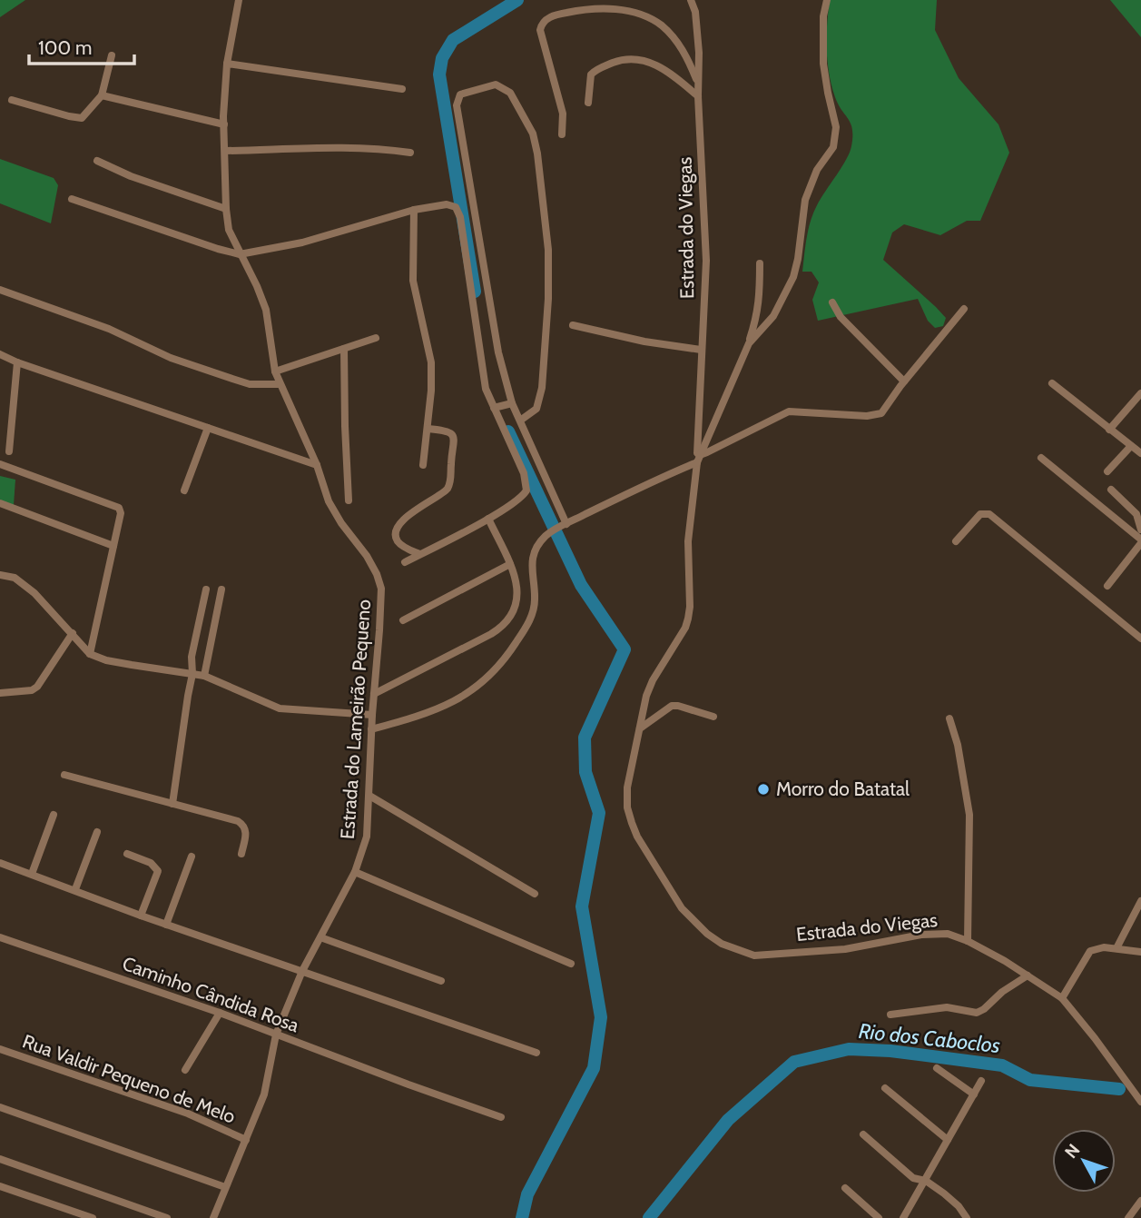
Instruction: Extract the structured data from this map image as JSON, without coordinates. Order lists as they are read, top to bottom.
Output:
{
  "streets": {
    "street": [
      "Estrada do Viegas",
      "Estrada do Lameirão Pequeno",
      "Caminho Cândida Rosa",
      "Rua Valdir Pequeno de Melo"
    ]
  },
  "crossings": [
    ["Estrada do Lameirão Pequeno", "Caminho Cândida Rosa"],
    ["Estrada do Lameirão Pequeno", "Rua Valdir Pequeno de Melo"]
  ],
  "water": ["Rio dos Caboclos"],
  "places": ["Morro do Batatal"],
  "scale_bar": "100 m",
  "north": "top left"
}
